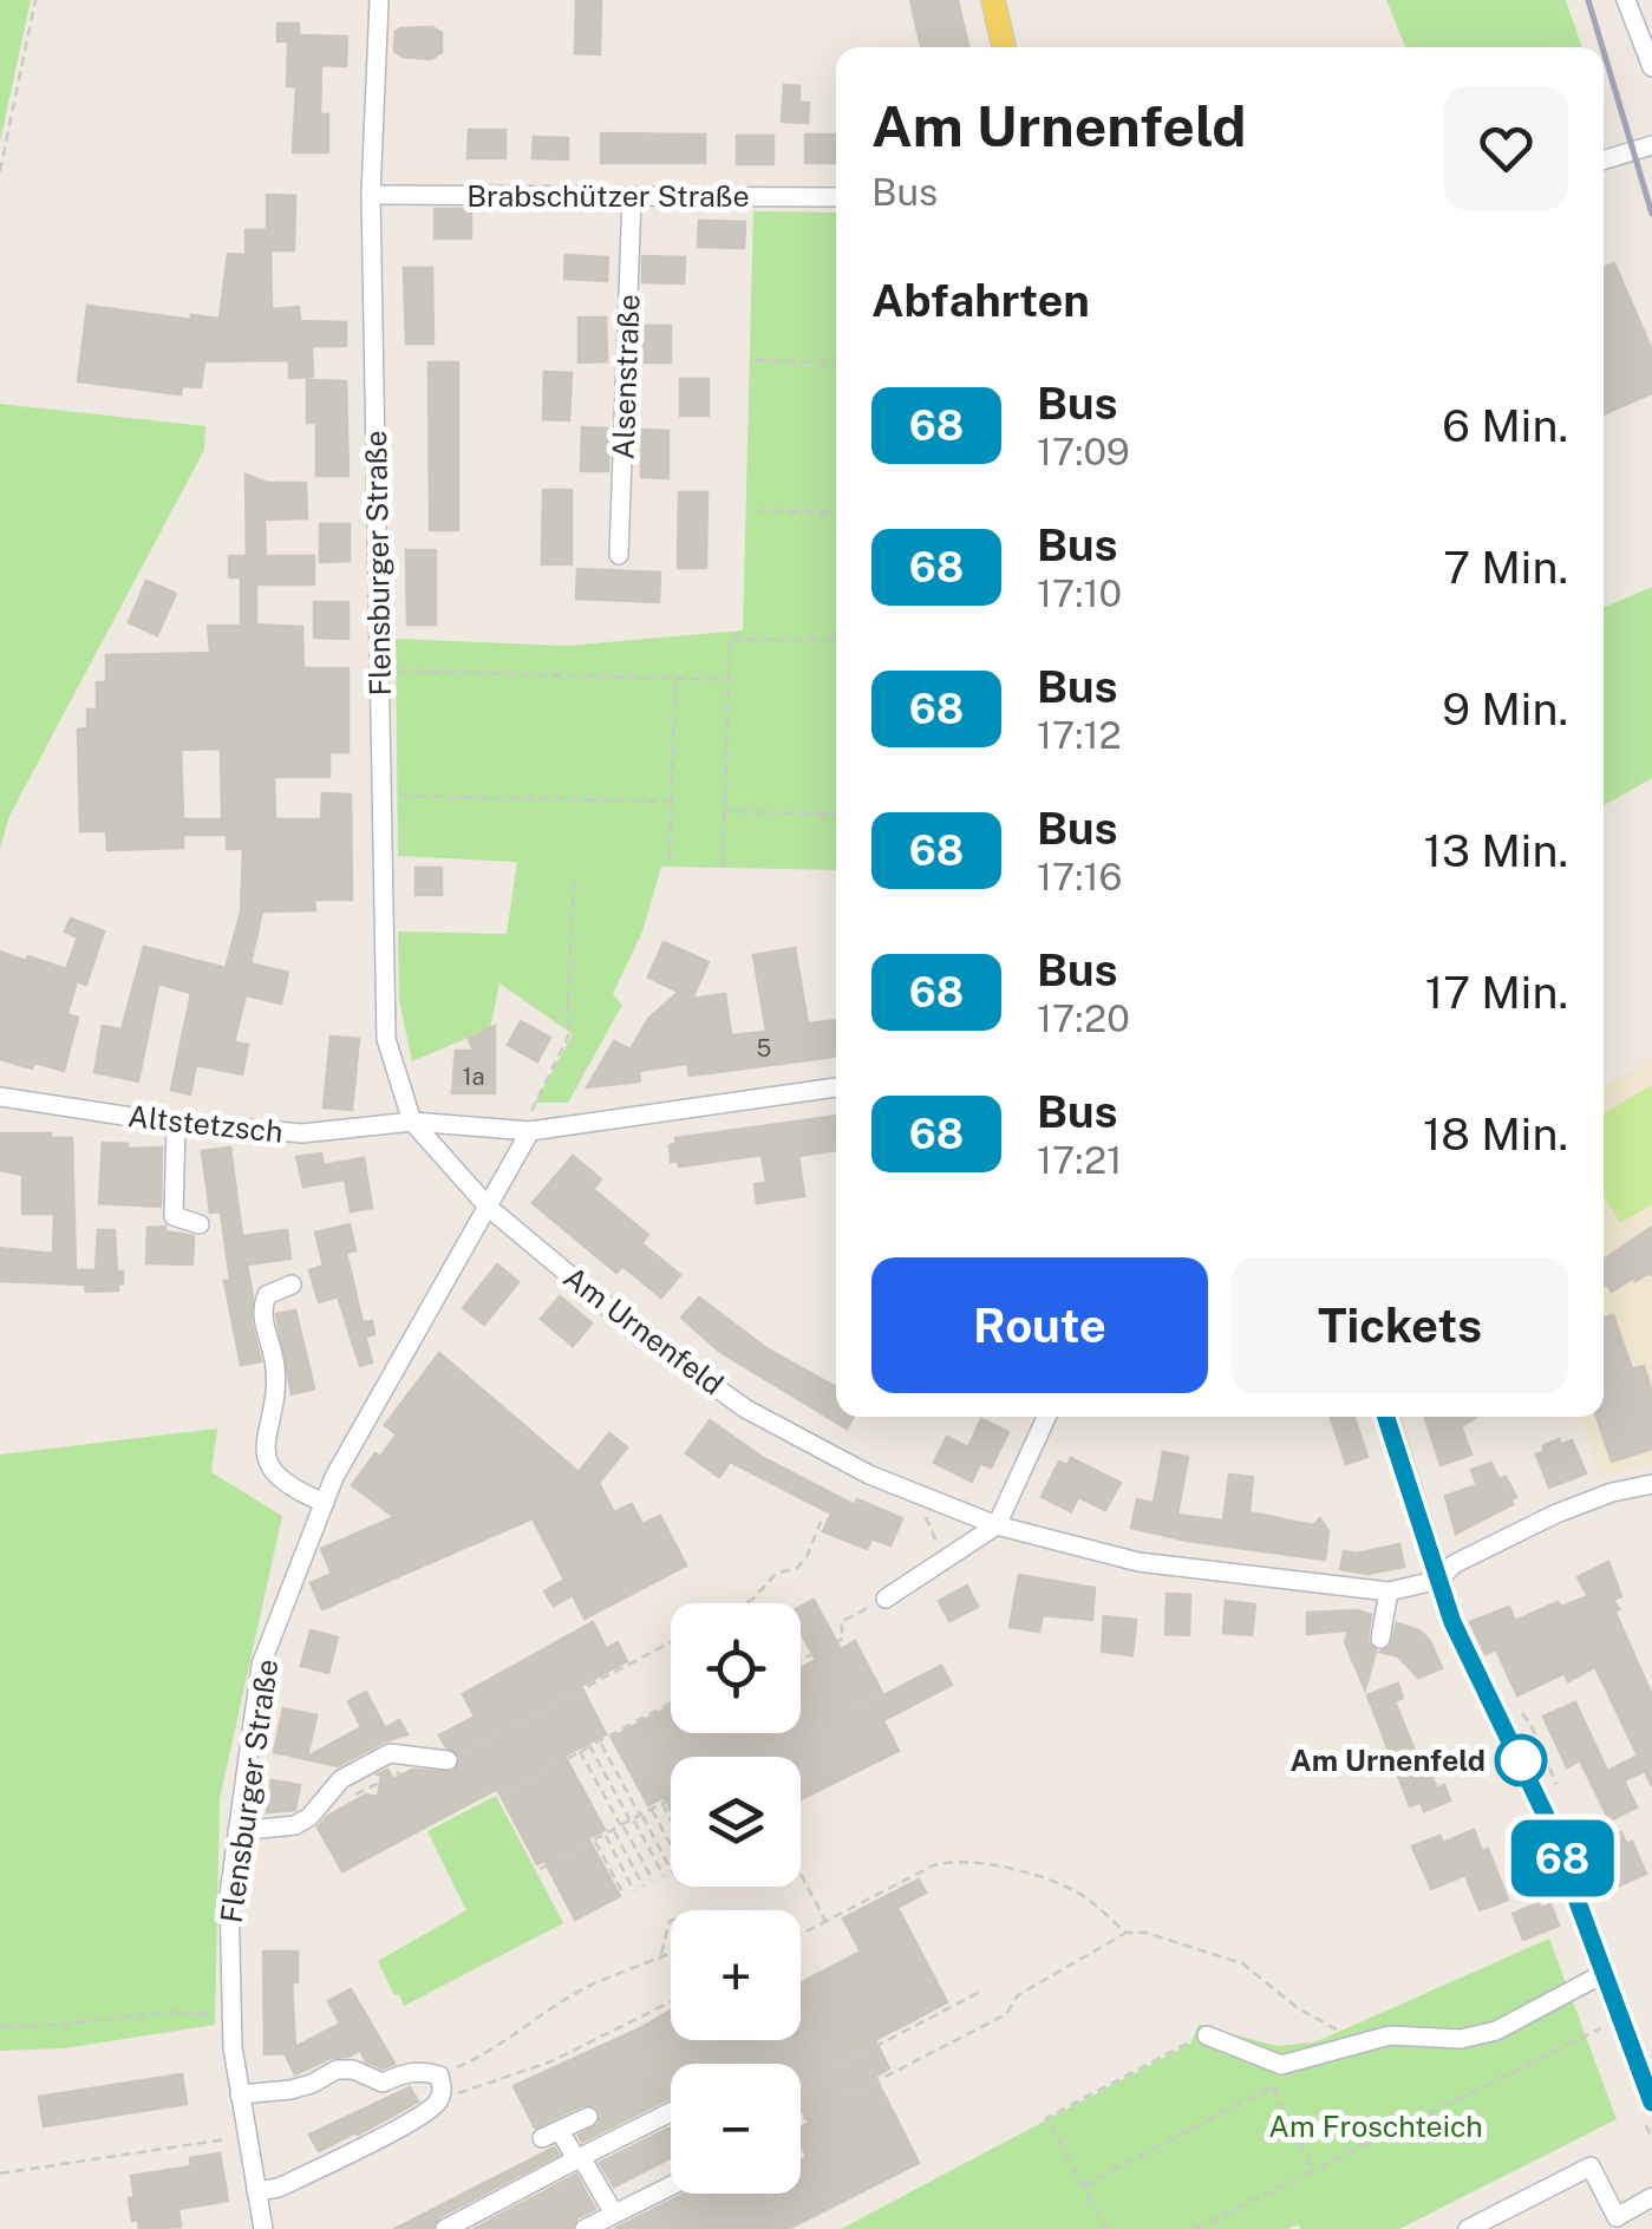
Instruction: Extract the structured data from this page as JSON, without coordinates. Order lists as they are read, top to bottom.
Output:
{
  "streets": {
    "street": [
      "Brabschützer Straße",
      "Alsenstraße",
      "Flensburger Straße",
      "Altstetzsch",
      "Am Urnenfeld"
    ]
  },
  "crossings": [
    ["Brabschützer Straße", "Alsenstraße"],
    ["Brabschützer Straße", "Flensburger Straße"],
    ["Flensburger Straße", "Altstetzsch"],
    ["Flensburger Straße", "Am Urnenfeld"],
    ["Altstetzsch", "Am Urnenfeld"]
  ],
  "parks": ["Am Froschteich"],
  "places": ["Am Urnenfeld"],
  "lines": ["bus line 68"],
  "house_numbers": ["5", "1a"],
  "page": {
    "on_map": "68",
    "heading": [
      ["Am Urnenfeld", "Bus"],
      "Abfahrten"
    ],
    "list": [
      {
        "mark": "68",
        "name": "Bus",
        "note": "17:09",
        "value": "6 Min."
      },
      {
        "mark": "68",
        "name": "Bus",
        "note": "17:10",
        "value": "7 Min."
      },
      {
        "mark": "68",
        "name": "Bus",
        "note": "17:12",
        "value": "9 Min."
      },
      {
        "mark": "68",
        "name": "Bus",
        "note": "17:16",
        "value": "13 Min."
      },
      {
        "mark": "68",
        "name": "Bus",
        "note": "17:20",
        "value": "17 Min."
      },
      {
        "mark": "68",
        "name": "Bus",
        "note": "17:21",
        "value": "18 Min."
      }
    ],
    "buttons": ["Route", "Tickets"],
    "map_buttons": ["+", "−"]
  }
}
